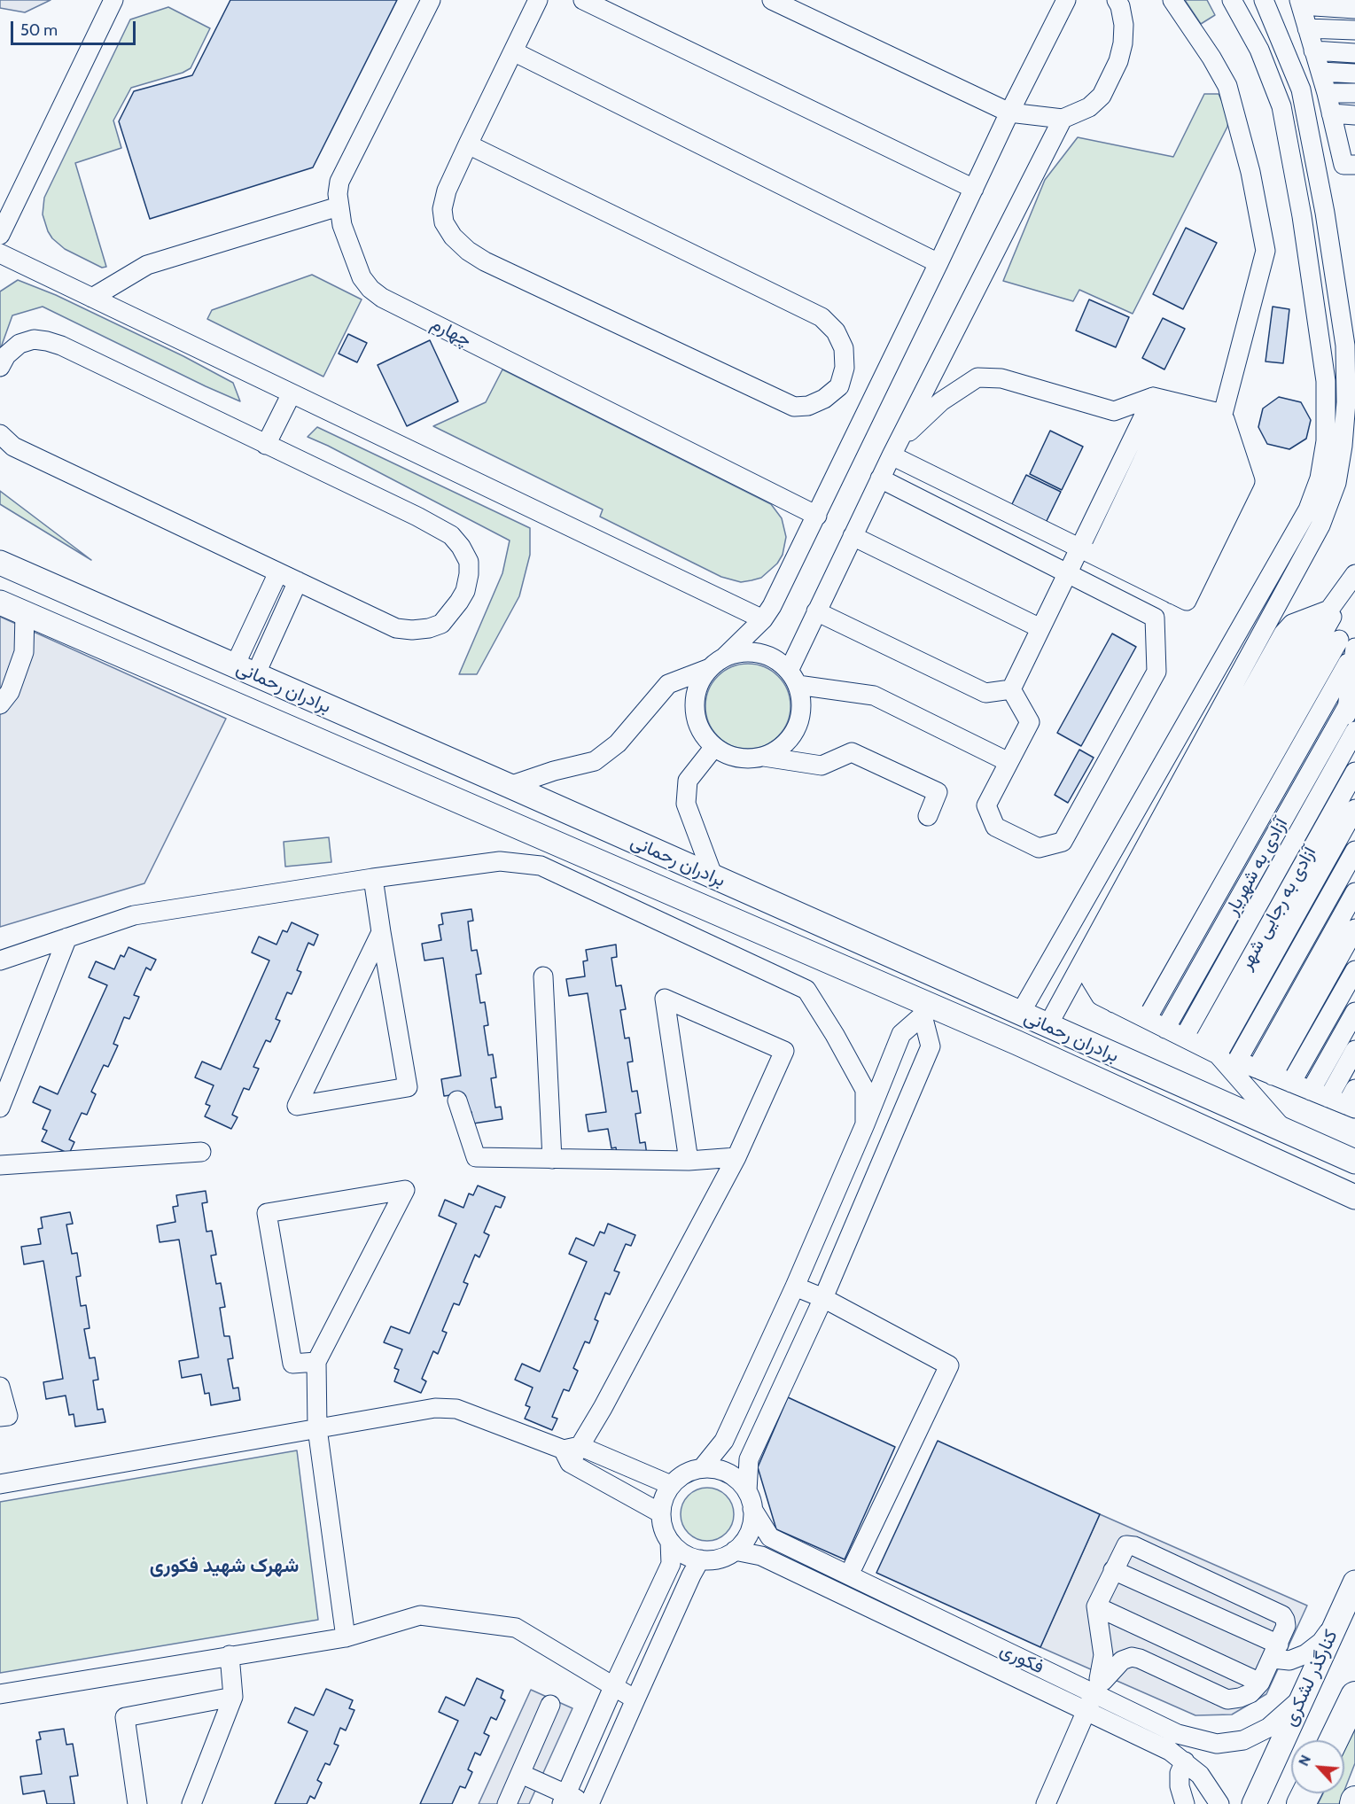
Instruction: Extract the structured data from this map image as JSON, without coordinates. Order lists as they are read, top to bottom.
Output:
{
  "streets": {
    "main road": ["برادران رحمانی", "کنارگذر لشکری"],
    "street": [
      "چهارم",
      "آزادی به شهریار",
      "آزادی به رجایی شهر",
      "فکوری"
    ]
  },
  "crossings": [
    ["فکوری", "کنارگذر لشکری"]
  ],
  "districts": ["شهرک شهید فکوری"],
  "scale_bar": "50 m",
  "north": "top left"
}
